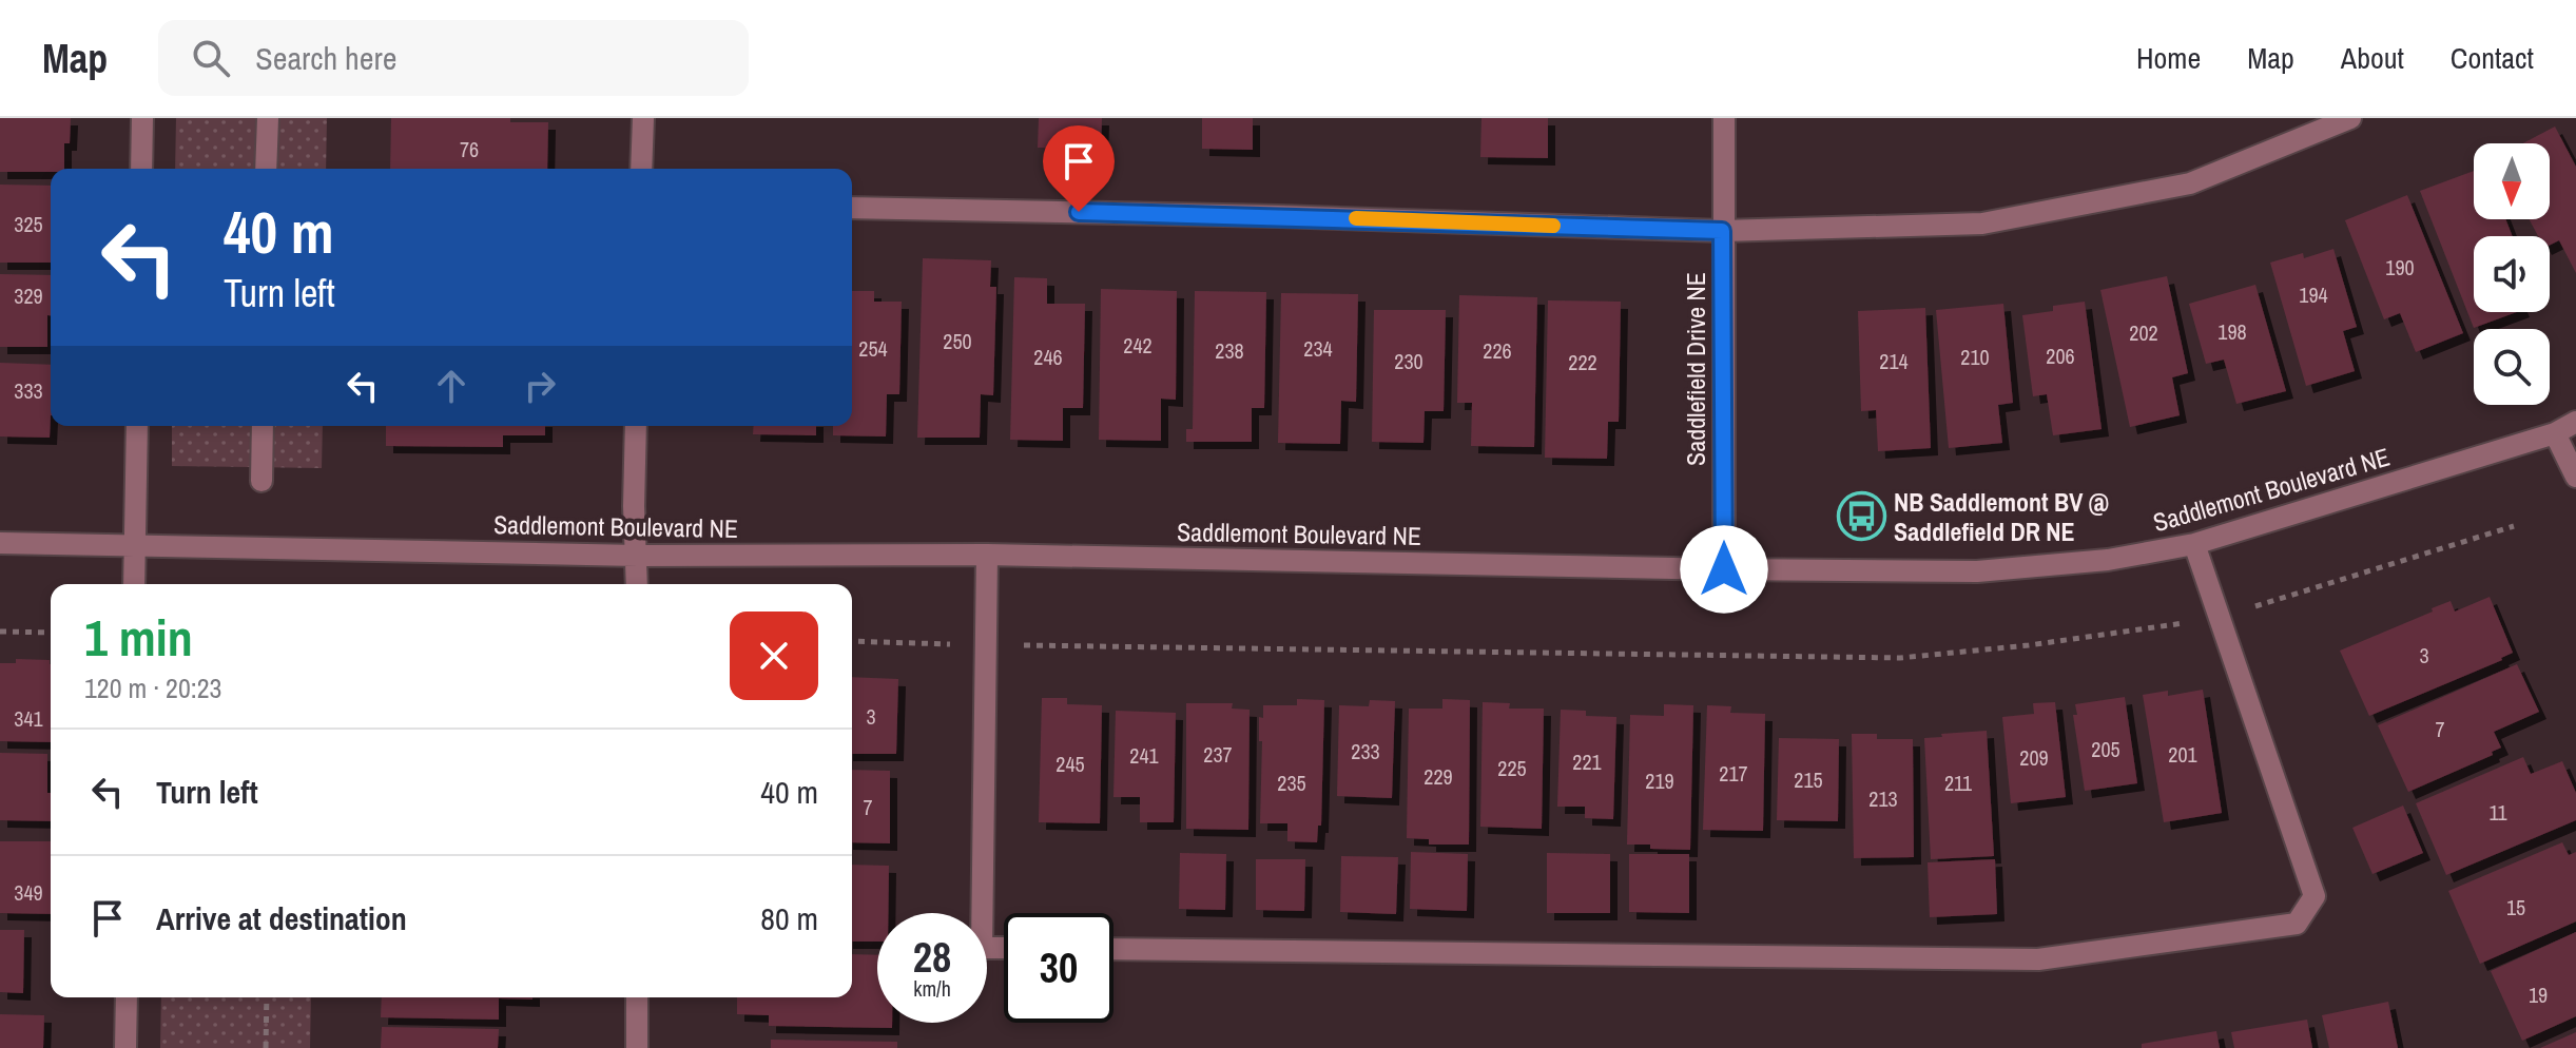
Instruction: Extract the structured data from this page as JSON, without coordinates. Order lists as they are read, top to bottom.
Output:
{
  "streets": {
    "street": ["Saddlefield Drive NE", "Saddlemont Boulevard NE"]
  },
  "crossings": [
    ["Saddlefield Drive NE", "Saddlemont Boulevard NE"]
  ],
  "places": {
    "bus stop": ["NB Saddlemont BV @ Saddlefield DR NE"]
  },
  "house_numbers": [
    "76",
    "325",
    "190",
    "194",
    "329",
    "198",
    "202",
    "250",
    "242",
    "254",
    "234",
    "238",
    "226",
    "206",
    "246",
    "210",
    "230",
    "214",
    "222",
    "333",
    "3",
    "3",
    "341",
    "7",
    "205",
    "233",
    "237",
    "201",
    "241",
    "209",
    "221",
    "245",
    "225",
    "217",
    "229",
    "215",
    "219",
    "235",
    "211",
    "213",
    "7",
    "11",
    "349",
    "15",
    "19"
  ],
  "north": "bottom",
  "page": {
    "header": "Map",
    "search": "Search here",
    "nav": [
      "Home",
      "Map",
      "About",
      "Contact"
    ],
    "turn": ["40 m", "Turn left"],
    "heading": ["1 min", "120 m · 20:23"],
    "list": [
      {
        "name": "Turn left",
        "value": "40 m"
      },
      {
        "name": "Arrive at destination",
        "value": "80 m"
      }
    ],
    "speed": "28 km/h",
    "limit": "30"
  }
}
